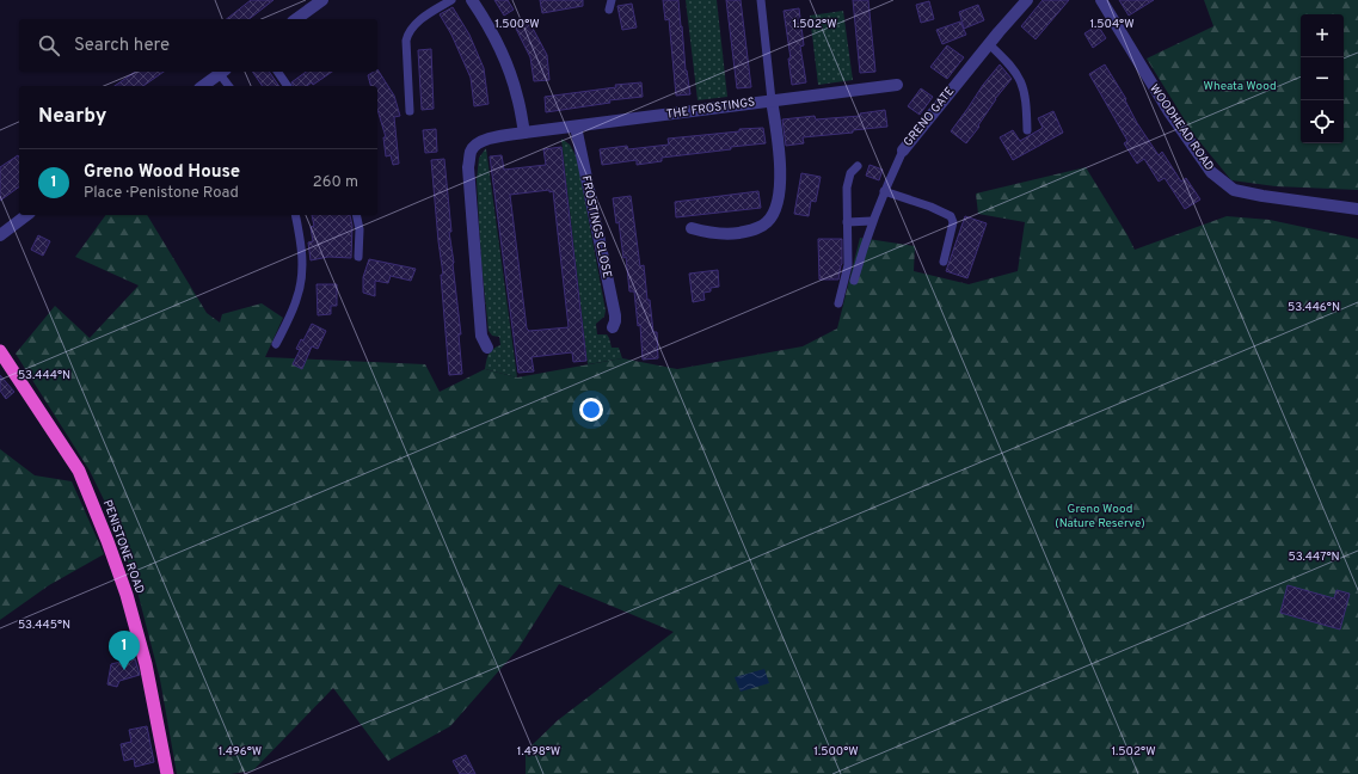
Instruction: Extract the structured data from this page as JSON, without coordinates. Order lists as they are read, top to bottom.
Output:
{
  "streets": {
    "highway": ["PENISTONE ROAD"],
    "street": [
      "THE FROSTINGS",
      "GRENO GATE",
      "WOODHEAD ROAD",
      "FROSTINGS CLOSE"
    ]
  },
  "crossings": [
    ["THE FROSTINGS", "FROSTINGS CLOSE"]
  ],
  "parks": ["Wheata Wood", "Greno Wood (Nature Reserve)"],
  "page": {
    "map_buttons": ["+", "−"],
    "search": "Search here",
    "heading": "Nearby",
    "list": [
      {
        "mark": "1",
        "name": "Greno Wood House",
        "note": "Place · Penistone Road",
        "value": "260 m"
      }
    ],
    "pins": "1"
  },
  "coordinates": [
    "1.500°W",
    "1.502°W",
    "1.504°W",
    "53.446°N",
    "53.444°N",
    "53.447°N",
    "53.445°N",
    "1.496°W",
    "1.498°W"
  ]
}
